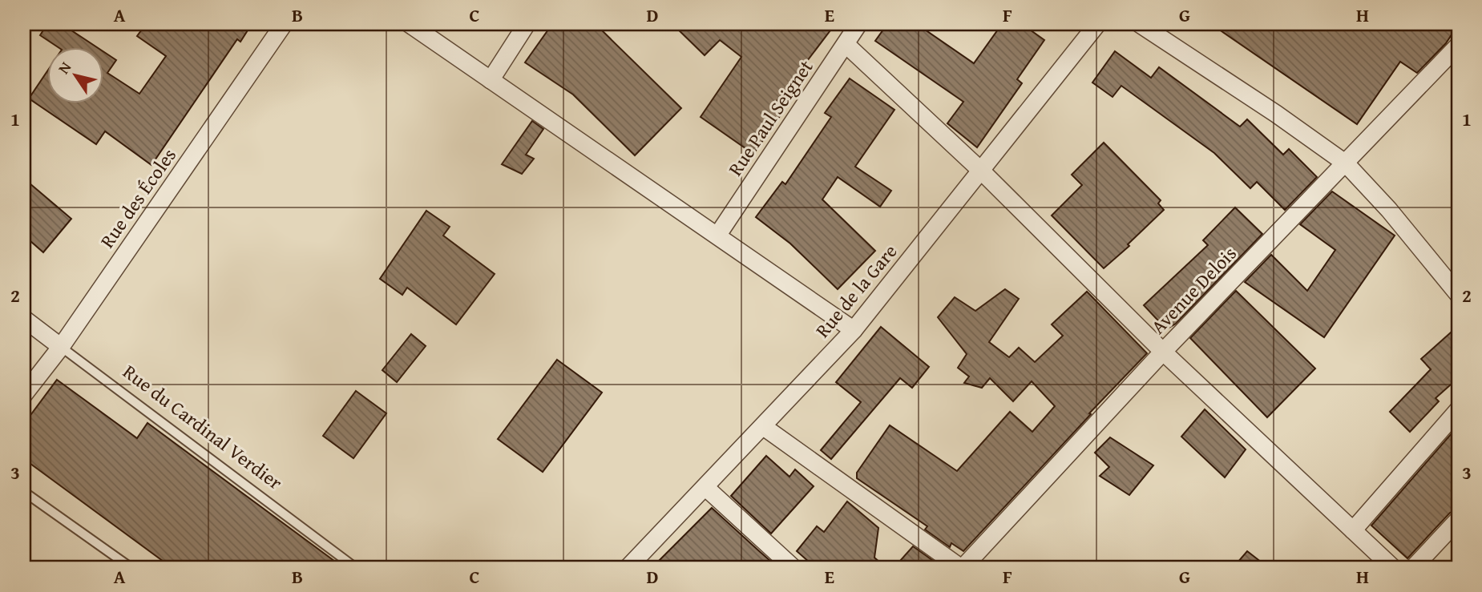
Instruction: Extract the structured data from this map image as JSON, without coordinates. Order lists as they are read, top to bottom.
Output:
{
  "streets": {
    "street": [
      "Rue Paul Seignet",
      "Rue des Écoles",
      "Avenue Delois",
      "Rue de la Gare",
      "Rue du Cardinal Verdier"
    ]
  },
  "crossings": [
    ["Rue des Écoles", "Rue du Cardinal Verdier"]
  ],
  "north": "top left",
  "grid": {
    "columns": [
      "A",
      "B",
      "C",
      "D",
      "E",
      "F",
      "G",
      "H"
    ],
    "rows": ["1", "2", "3"]
  }
}
